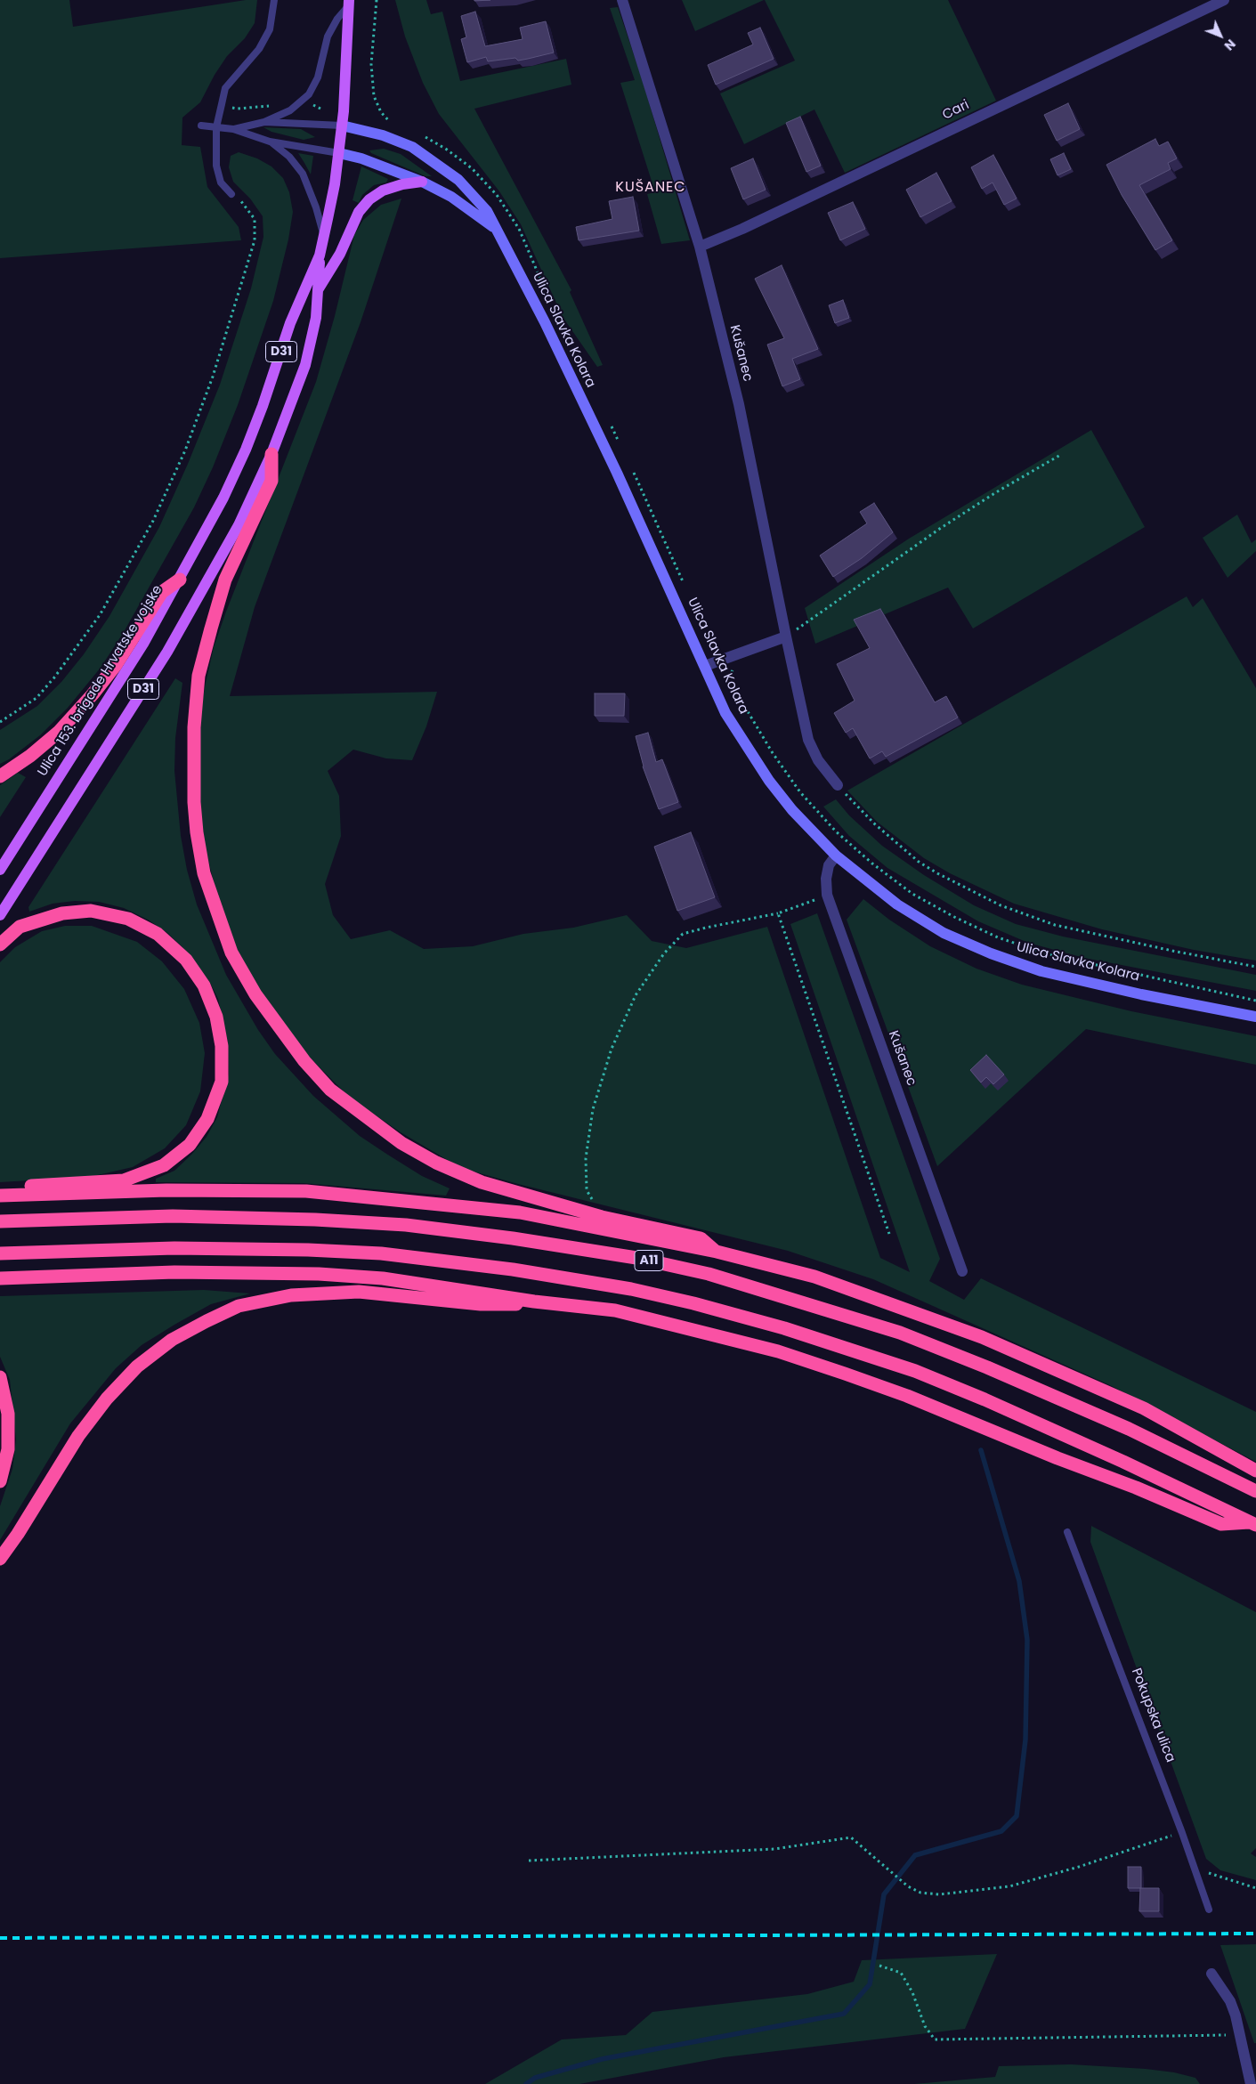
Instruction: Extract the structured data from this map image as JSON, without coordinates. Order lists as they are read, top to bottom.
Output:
{
  "streets": {
    "highway": ["A11"],
    "main road": ["Ulica Slavka Kolara", "D31", "Ulica 153. brigade Hrvatske vojske"],
    "street": ["Cari", "Kušanec"],
    "lane": ["Pokupska ulica"]
  },
  "crossings": [
    ["Cari", "Kušanec"],
    ["Ulica Slavka Kolara", "Kušanec"],
    ["Ulica Slavka Kolara", "Ulica 153. brigade Hrvatske vojske"]
  ],
  "districts": ["KUŠANEC"],
  "north": "bottom right"
}
